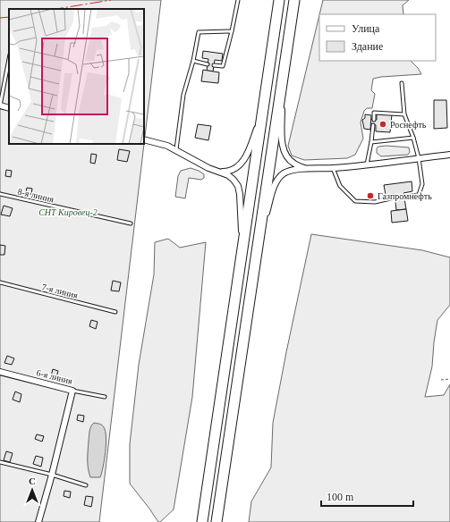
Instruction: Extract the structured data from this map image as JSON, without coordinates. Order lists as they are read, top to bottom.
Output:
{
  "streets": {
    "street": ["6-я линия"],
    "lane": ["8-я линия", "7-я линия"]
  },
  "parks": ["СНТ Кировец-2"],
  "places": ["Роснефть", "Газпромнефть"],
  "legend": ["Улица", "Здание"],
  "scale_bar": "100 m",
  "north": "top"
}
